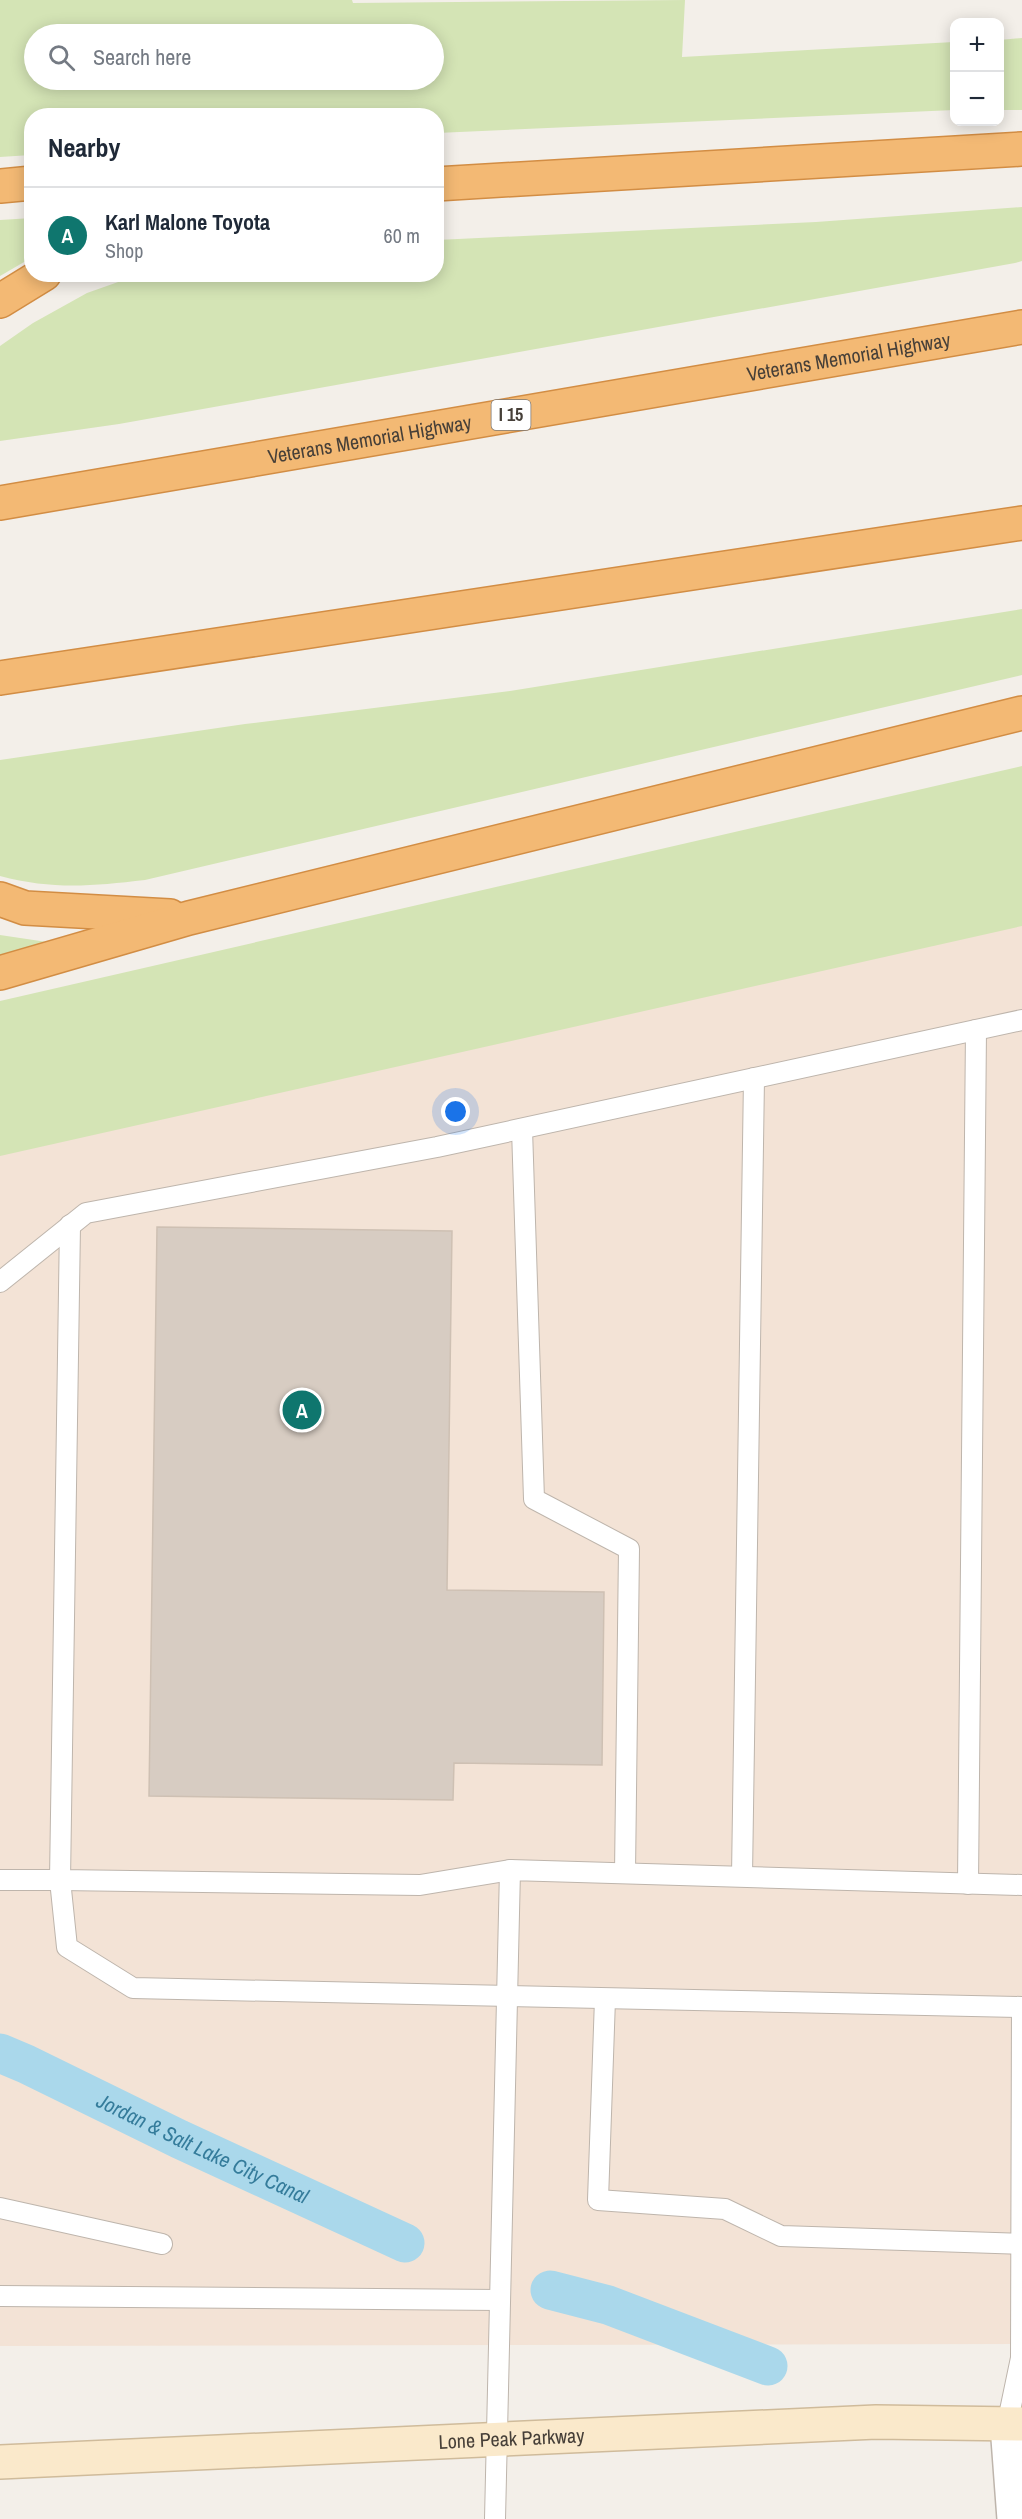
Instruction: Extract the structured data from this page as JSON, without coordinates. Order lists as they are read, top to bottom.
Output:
{
  "streets": {
    "highway": ["Veterans Memorial Highway", "I 15"],
    "main road": ["Lone Peak Parkway"]
  },
  "water": ["Jordan & Salt Lake City Canal"],
  "page": {
    "map_buttons": ["+", "−"],
    "search": "Search here",
    "heading": "Nearby",
    "list": [
      {
        "mark": "A",
        "name": "Karl Malone Toyota",
        "note": "Shop",
        "value": "60 m"
      }
    ],
    "pins": "A"
  }
}
